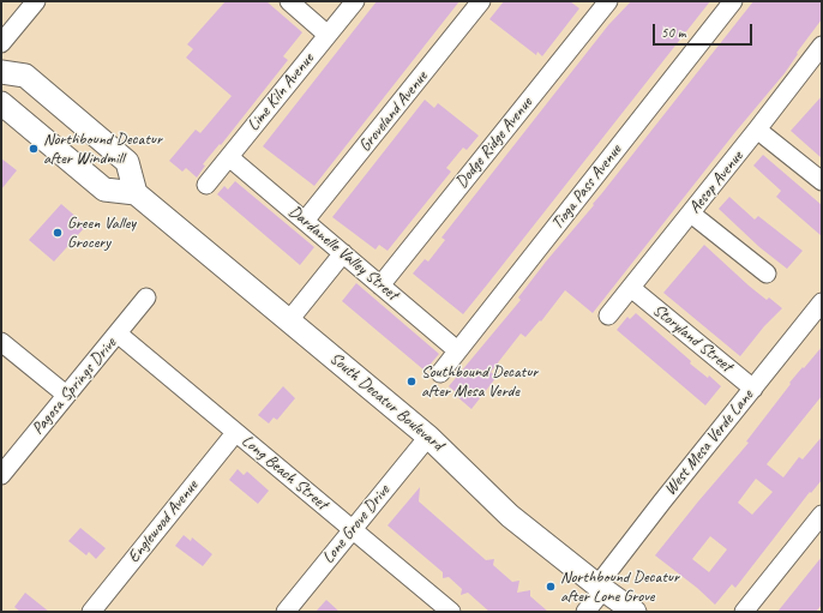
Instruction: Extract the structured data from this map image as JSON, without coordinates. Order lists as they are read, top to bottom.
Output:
{
  "streets": {
    "main road": ["South Decatur Boulevard"],
    "street": [
      "Lime Kiln Avenue",
      "Groveland Avenue",
      "Dodge Ridge Avenue",
      "Aesop Avenue",
      "Tioga Pass Avenue",
      "Dardanelle Valley Street",
      "Storyland Street",
      "Pagosa Springs Drive",
      "West Mesa Verde Lane",
      "Long Beach Street",
      "Englewood Avenue",
      "Lone Grove Drive"
    ]
  },
  "crossings": [
    ["Lime Kiln Avenue", "Dardanelle Valley Street"],
    ["Groveland Avenue", "Dardanelle Valley Street"],
    ["Dodge Ridge Avenue", "Dardanelle Valley Street"],
    ["Aesop Avenue", "Storyland Street"],
    ["Tioga Pass Avenue", "Dardanelle Valley Street"],
    ["Storyland Street", "West Mesa Verde Lane"],
    ["Pagosa Springs Drive", "Long Beach Street"],
    ["South Decatur Boulevard", "West Mesa Verde Lane"],
    ["South Decatur Boulevard", "Lone Grove Drive"],
    ["Long Beach Street", "Englewood Avenue"],
    ["Long Beach Street", "Lone Grove Drive"]
  ],
  "places": [
    "Northbound Decatur after Windmill",
    "Green Valley Grocery",
    "Southbound Decatur after Mesa Verde",
    "Northbound Decatur after Lone Grove"
  ],
  "scale_bar": "50 m"
}
